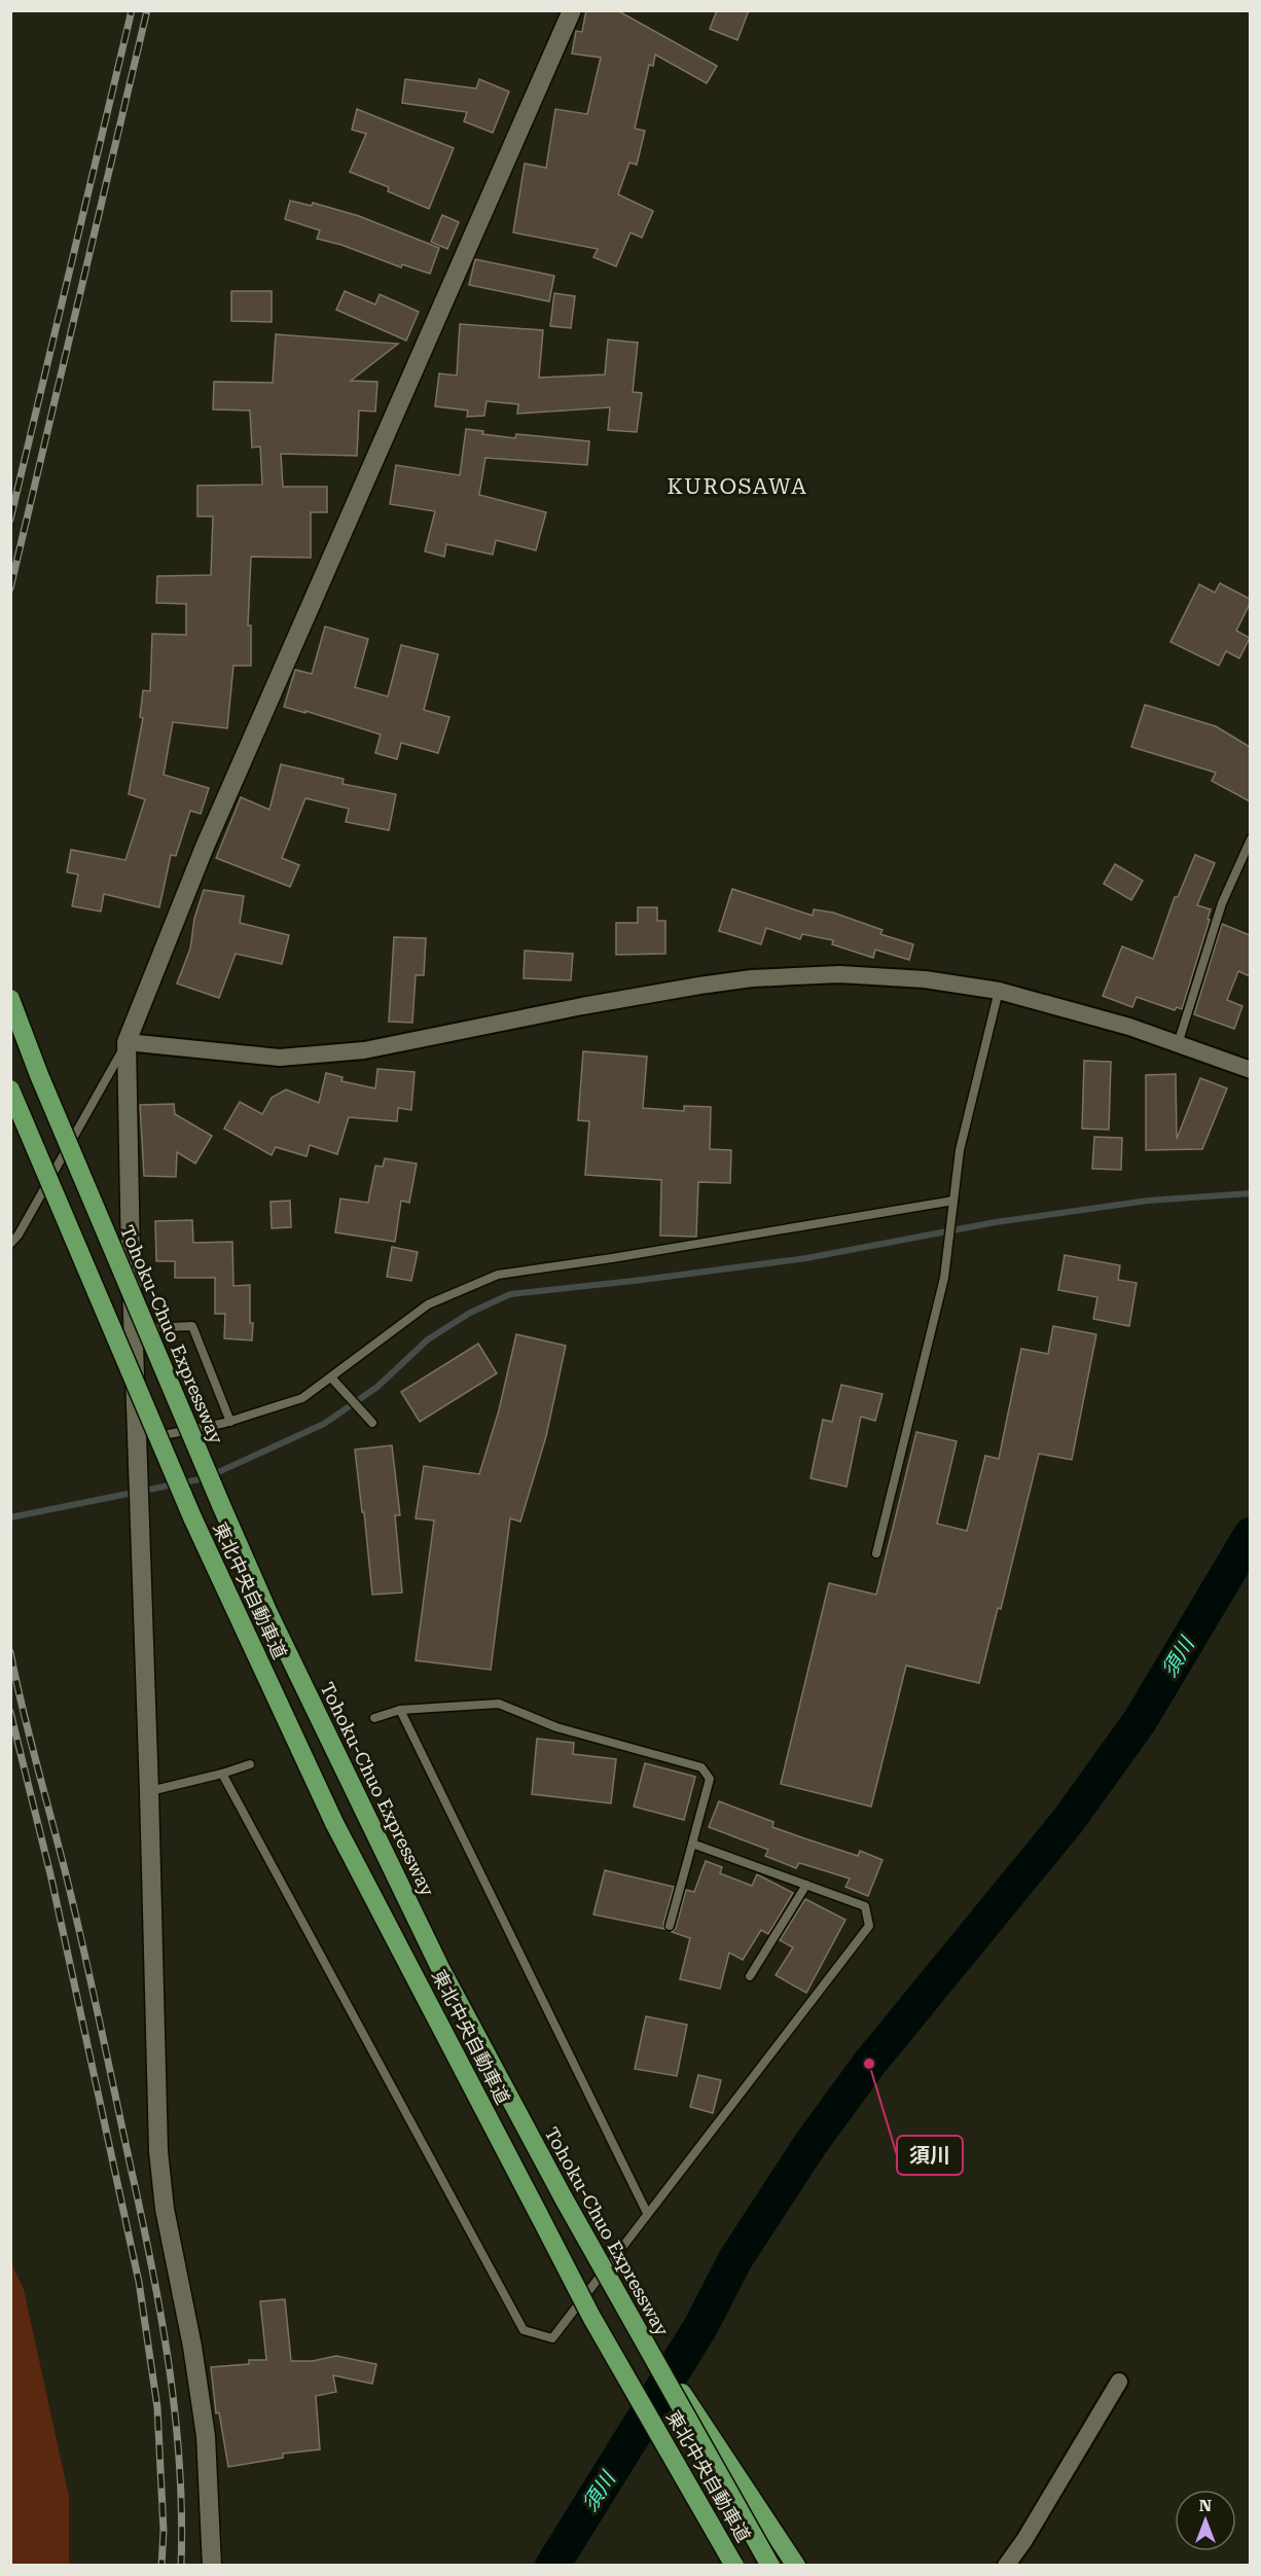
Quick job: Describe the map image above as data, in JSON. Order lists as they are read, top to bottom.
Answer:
{
  "streets": {
    "highway": ["Tohoku-Chuo Expressway", "東北中央自動車道"]
  },
  "districts": ["KUROSAWA"],
  "water": ["須川"],
  "places": ["須川"],
  "north": "top"
}
